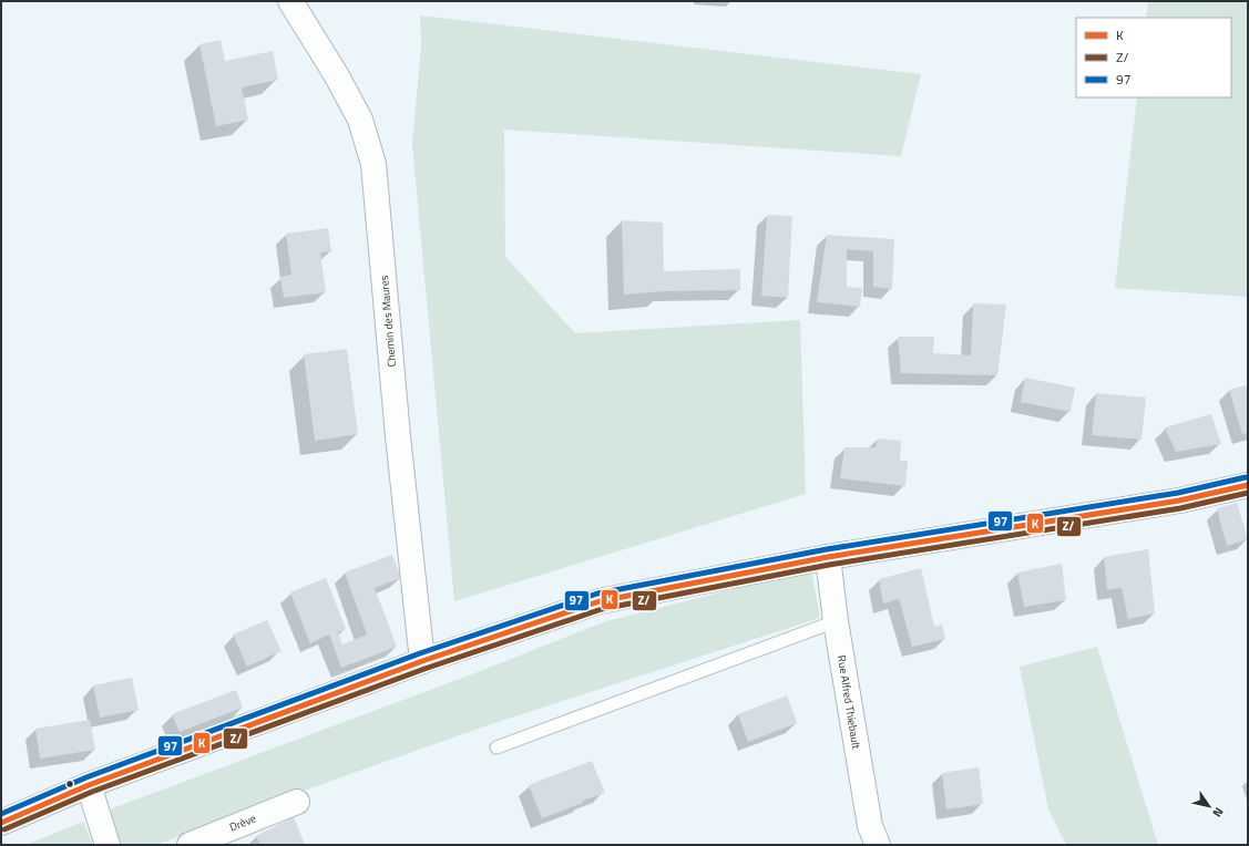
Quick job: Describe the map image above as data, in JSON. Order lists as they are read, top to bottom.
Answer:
{
  "streets": {
    "street": ["Chemin des Maures", "Rue Alfred Thiebault", "Drève"]
  },
  "lines": ["transit line 97", "transit line K", "transit line Z/"],
  "legend": ["K", "Z/", "97"],
  "north": "bottom right"
}
